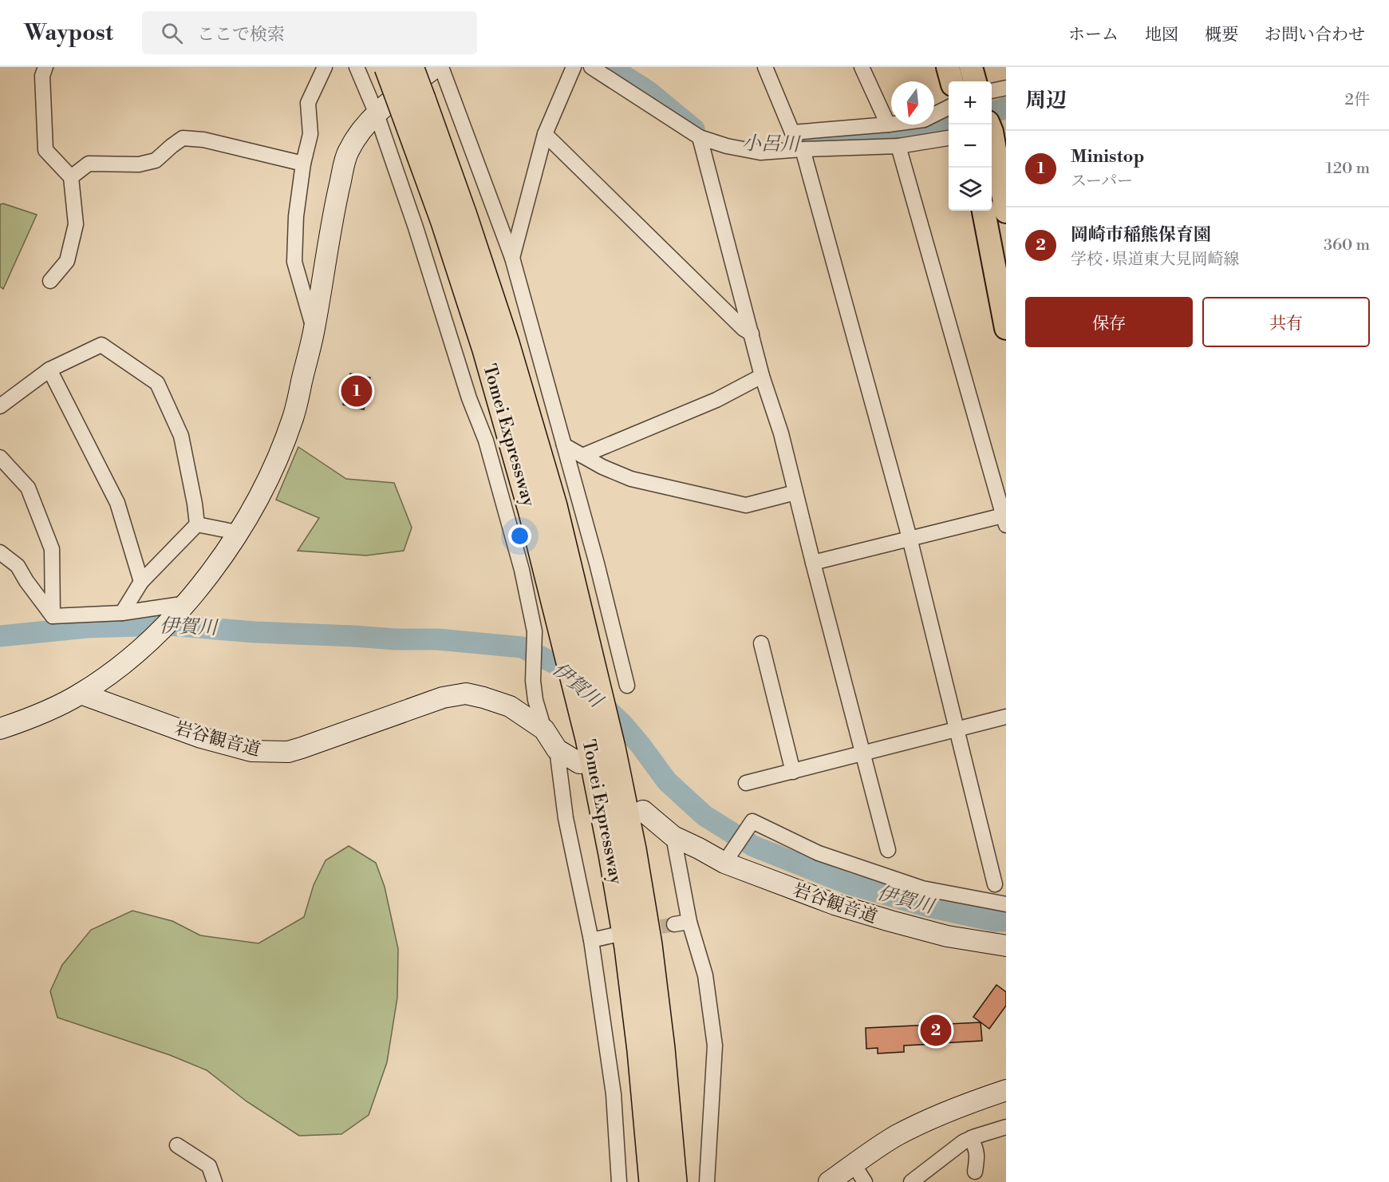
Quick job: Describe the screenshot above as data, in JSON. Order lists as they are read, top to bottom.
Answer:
{
  "streets": {
    "highway": ["Tomei Expressway"],
    "street": ["岩谷観音道"]
  },
  "water": ["小呂川", "伊賀川"],
  "north": "bottom",
  "page": {
    "header": "Waypost",
    "search": "ここで検索",
    "nav": [
      "ホーム",
      "地図",
      "概要",
      "お問い合わせ"
    ],
    "heading": ["周辺", "2件"],
    "map_buttons": ["+", "−"],
    "list": [
      {
        "mark": "1",
        "name": "Ministop",
        "note": "スーパー",
        "value": "120 m"
      },
      {
        "mark": "2",
        "name": "岡崎市稲熊保育園",
        "note": "学校 · 県道東大見岡崎線",
        "value": "360 m"
      }
    ],
    "buttons": ["保存", "共有"],
    "pins": ["1", "2"]
  }
}
